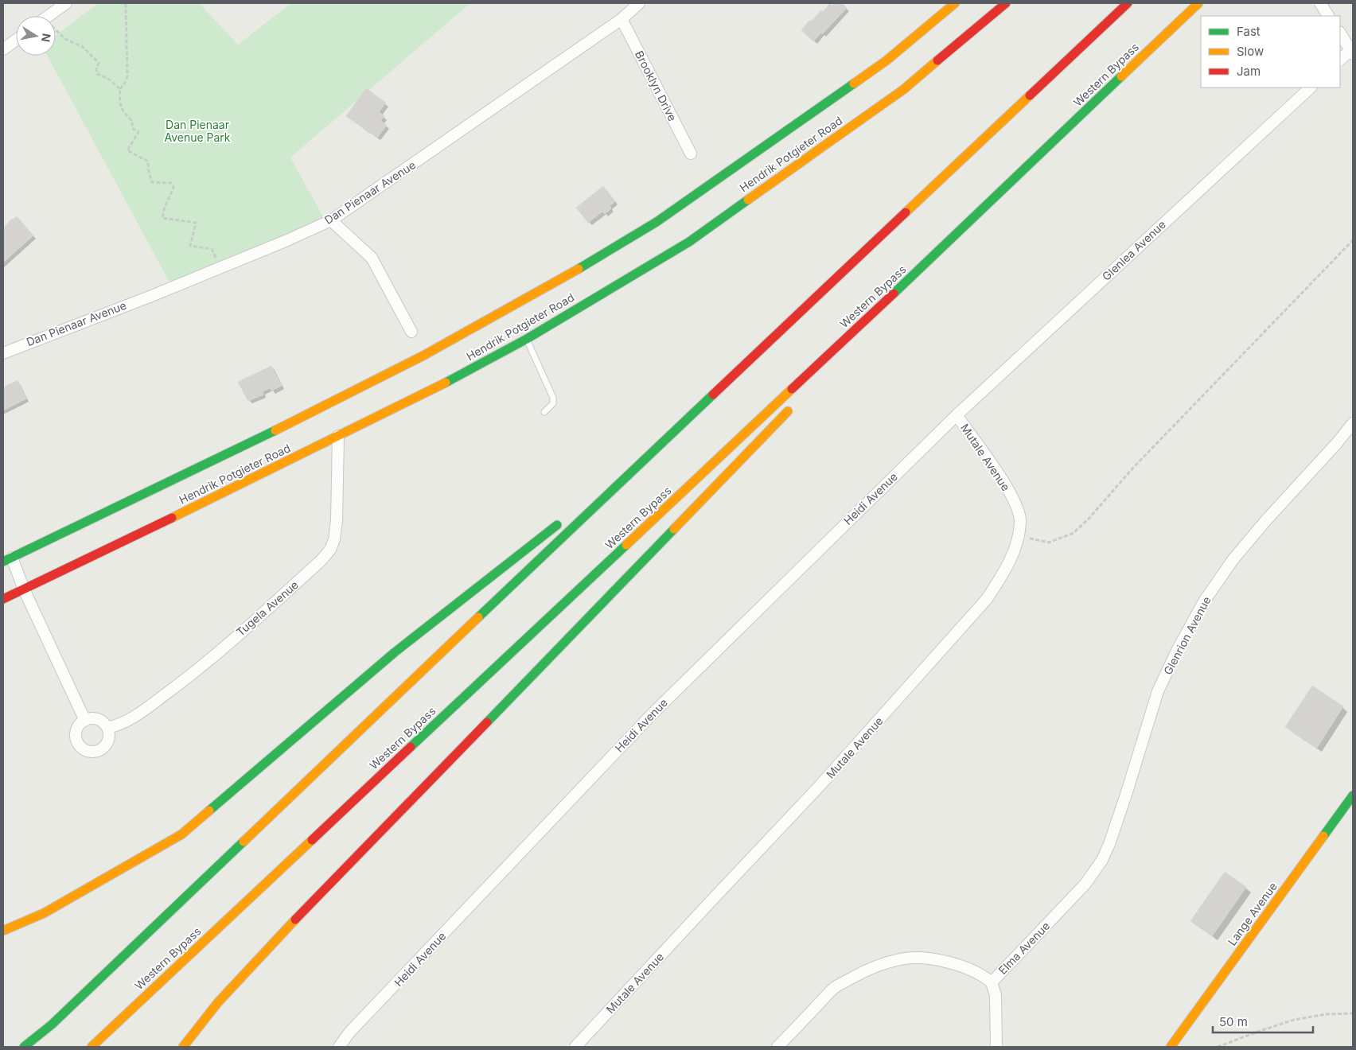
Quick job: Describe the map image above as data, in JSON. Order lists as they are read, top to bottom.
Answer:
{
  "streets": {
    "main road": ["Western Bypass", "Hendrik Potgieter Road", "Lange Avenue"],
    "street": [
      "Brooklyn Drive",
      "Dan Pienaar Avenue",
      "Glenlea Avenue",
      "Mutale Avenue",
      "Heidi Avenue",
      "Tugela Avenue",
      "Glenrion Avenue",
      "Elma Avenue"
    ]
  },
  "crossings": [
    ["Brooklyn Drive", "Dan Pienaar Avenue"],
    ["Hendrik Potgieter Road", "Tugela Avenue"],
    ["Glenlea Avenue", "Mutale Avenue"],
    ["Glenlea Avenue", "Heidi Avenue"],
    ["Mutale Avenue", "Heidi Avenue"],
    ["Glenrion Avenue", "Elma Avenue"]
  ],
  "parks": ["Dan Pienaar Avenue Park"],
  "legend": ["Fast", "Slow", "Jam"],
  "scale_bar": "50 m",
  "north": "right"
}
